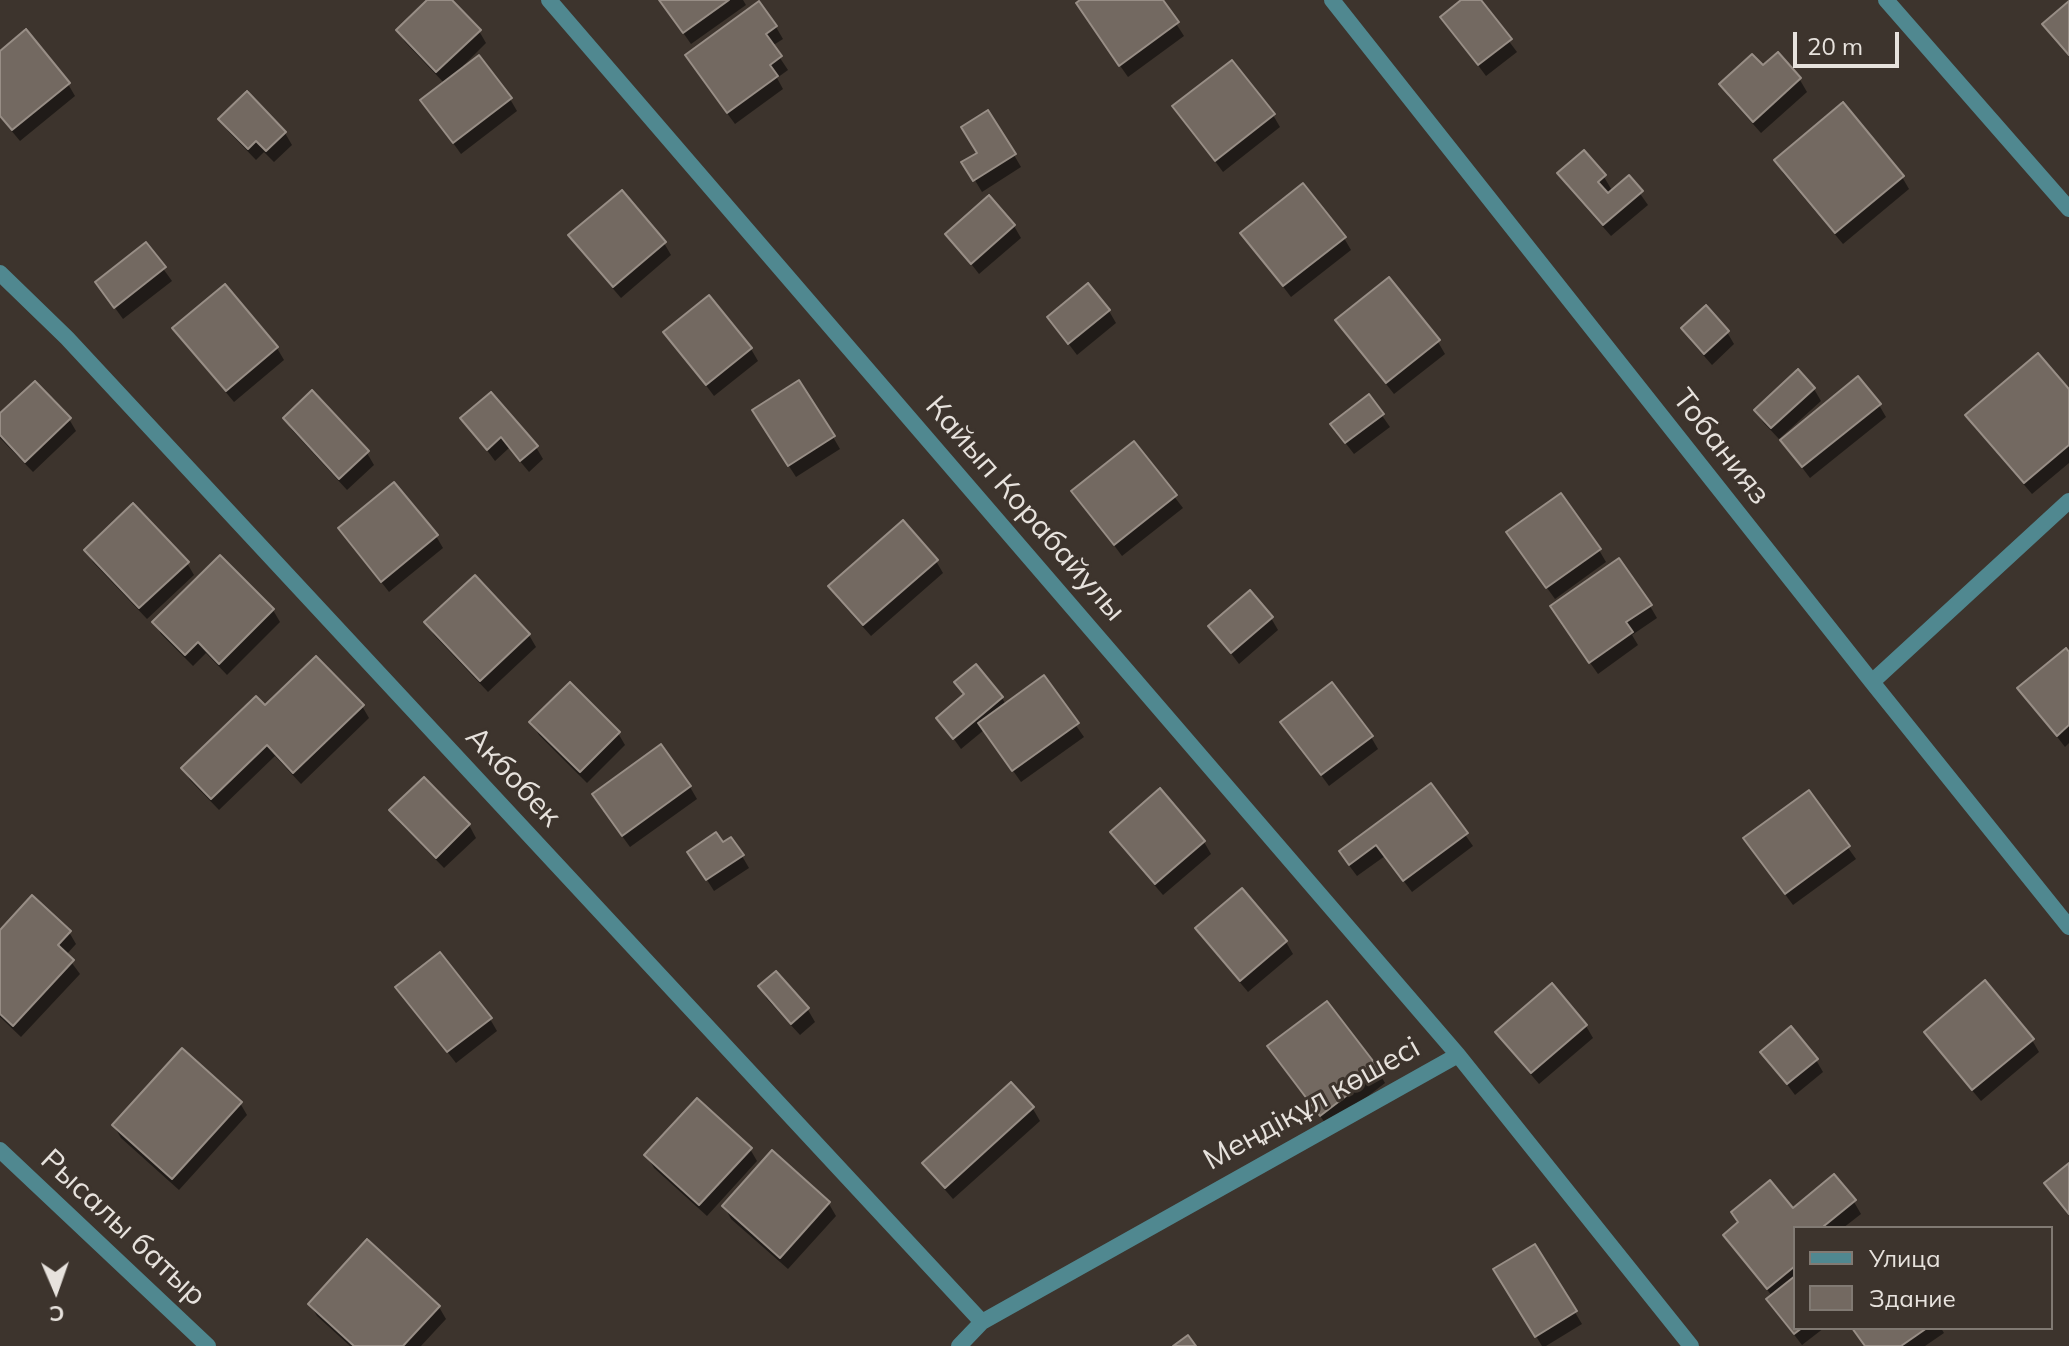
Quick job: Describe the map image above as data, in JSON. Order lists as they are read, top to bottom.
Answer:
{
  "streets": {
    "street": [
      "Тобанияз",
      "Кайып Корабайулы",
      "Акбобек",
      "Меңдіқұл көшесі",
      "Рысалы батыр"
    ]
  },
  "crossings": [
    ["Кайып Корабайулы", "Меңдіқұл көшесі"],
    ["Акбобек", "Меңдіқұл көшесі"]
  ],
  "legend": ["Улица", "Здание"],
  "scale_bar": "20 m",
  "north": "bottom"
}
